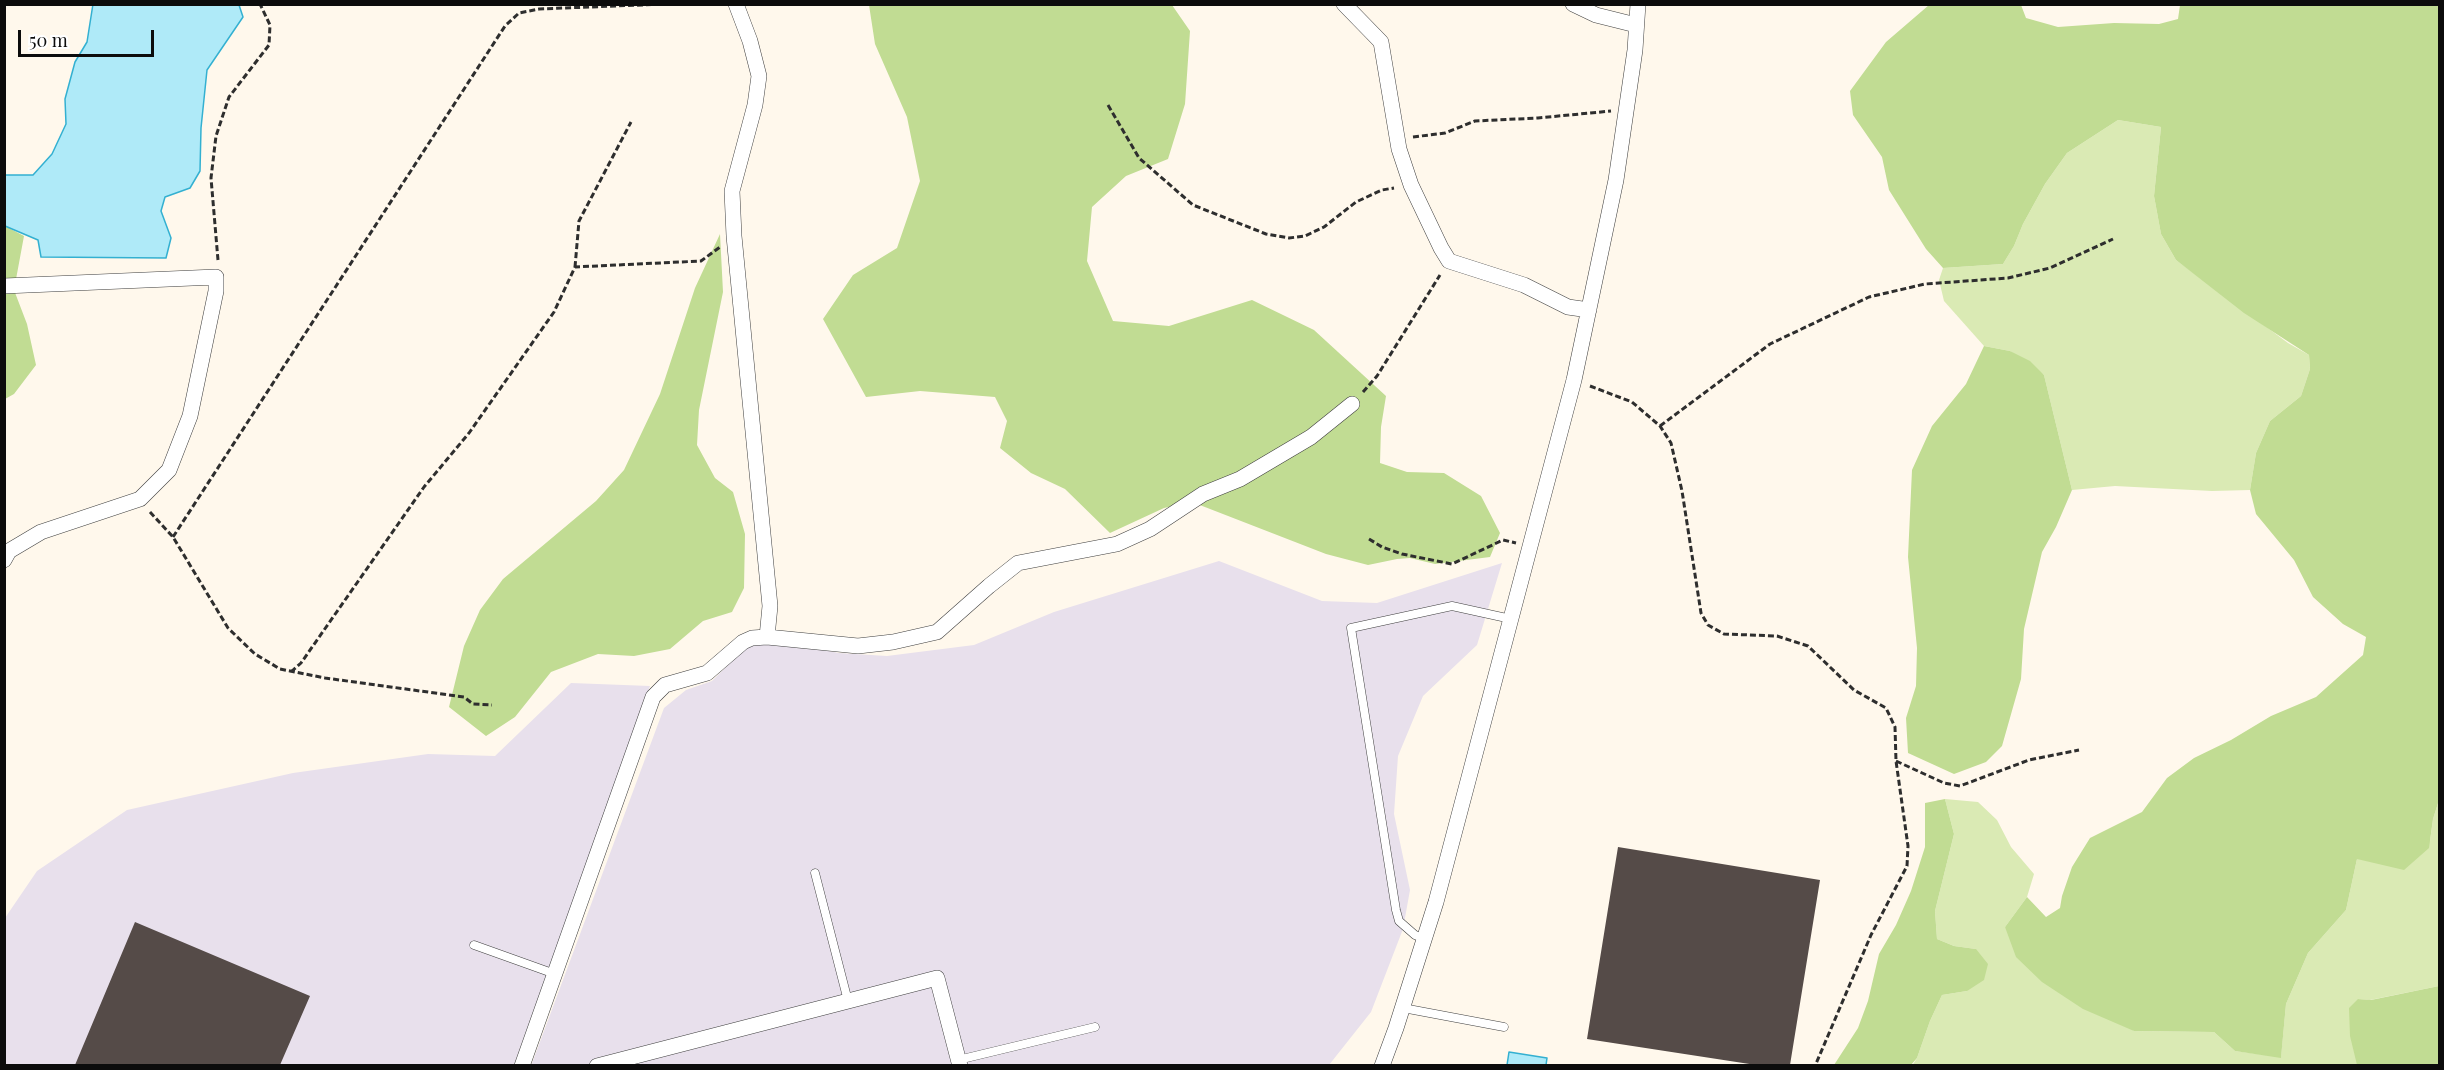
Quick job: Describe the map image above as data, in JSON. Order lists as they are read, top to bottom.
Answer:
{
  "scale_bar": "50 m"
}
